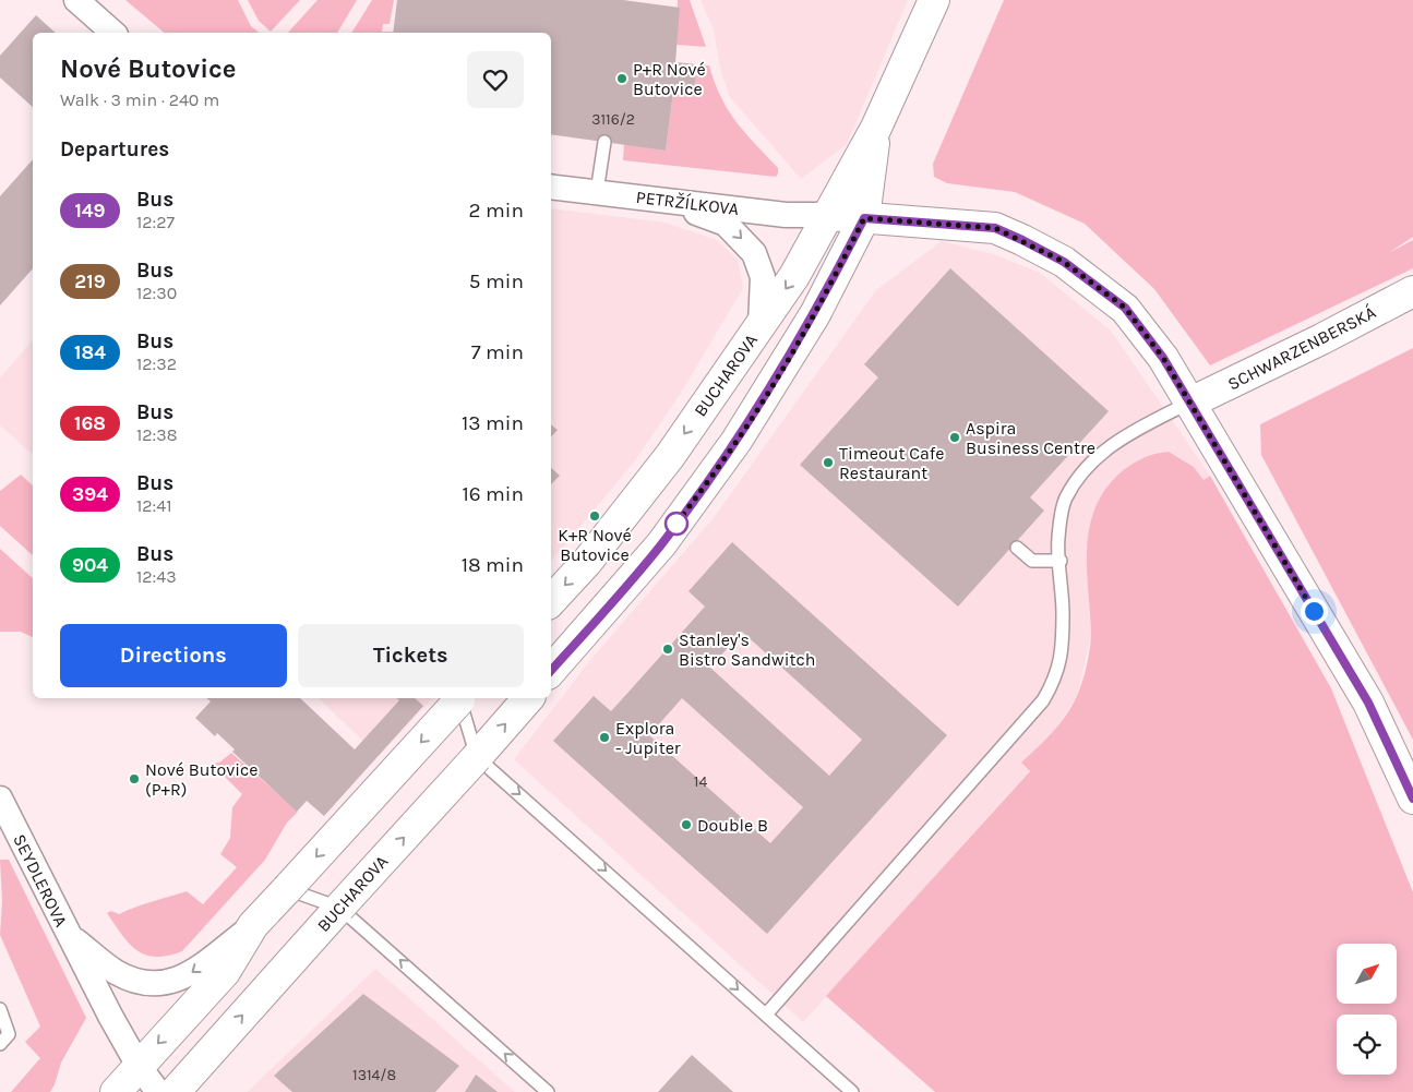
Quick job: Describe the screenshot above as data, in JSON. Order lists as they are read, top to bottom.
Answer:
{
  "streets": {
    "main road": ["SCHWARZENBERSKÁ", "BUCHAROVA"],
    "street": ["PETRŽÍLKOVA", "SEYDLEROVA"]
  },
  "crossings": [
    ["PETRŽÍLKOVA", "BUCHAROVA"]
  ],
  "one_way": ["SEYDLEROVA"],
  "places": [
    "P+R Nové Butovice",
    "Aspira Business Centre",
    "Timeout Cafe Restaurant",
    "K+R Nové Butovice",
    "Stanley's Bistro Sandwitch",
    "Explora - Jupiter",
    "Nové Butovice (P+R)",
    "Double B"
  ],
  "lines": ["bus line 149"],
  "house_numbers": ["3116/2", "14", "1314/8"],
  "north": "top right",
  "page": {
    "heading": [
      ["Nové Butovice", "Walk · 3 min · 240 m"],
      "Departures"
    ],
    "list": [
      {
        "mark": "149",
        "name": "Bus",
        "note": "12:27",
        "value": "2 min"
      },
      {
        "mark": "219",
        "name": "Bus",
        "note": "12:30",
        "value": "5 min"
      },
      {
        "mark": "184",
        "name": "Bus",
        "note": "12:32",
        "value": "7 min"
      },
      {
        "mark": "168",
        "name": "Bus",
        "note": "12:38",
        "value": "13 min"
      },
      {
        "mark": "394",
        "name": "Bus",
        "note": "12:41",
        "value": "16 min"
      },
      {
        "mark": "904",
        "name": "Bus",
        "note": "12:43",
        "value": "18 min"
      }
    ],
    "buttons": ["Directions", "Tickets"]
  }
}
